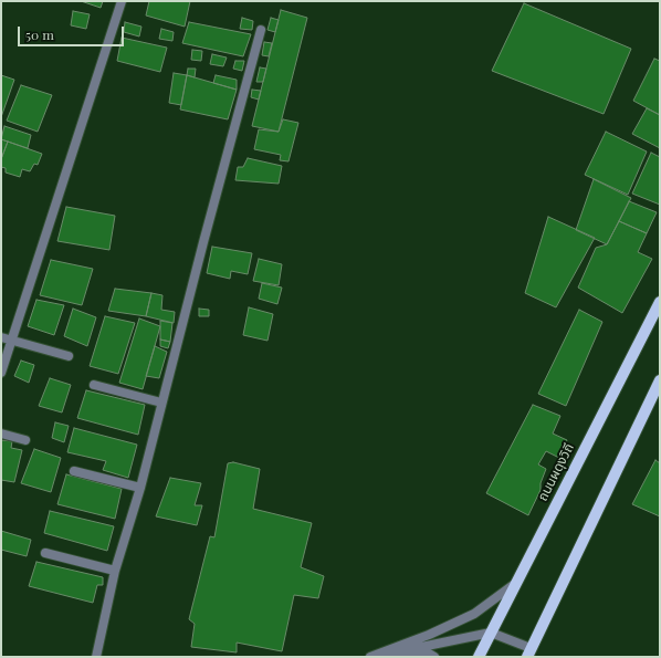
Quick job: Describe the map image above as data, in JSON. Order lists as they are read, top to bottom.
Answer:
{
  "streets": {
    "main road": ["ถนนผดุงวิถี"]
  },
  "scale_bar": "50 m"
}
